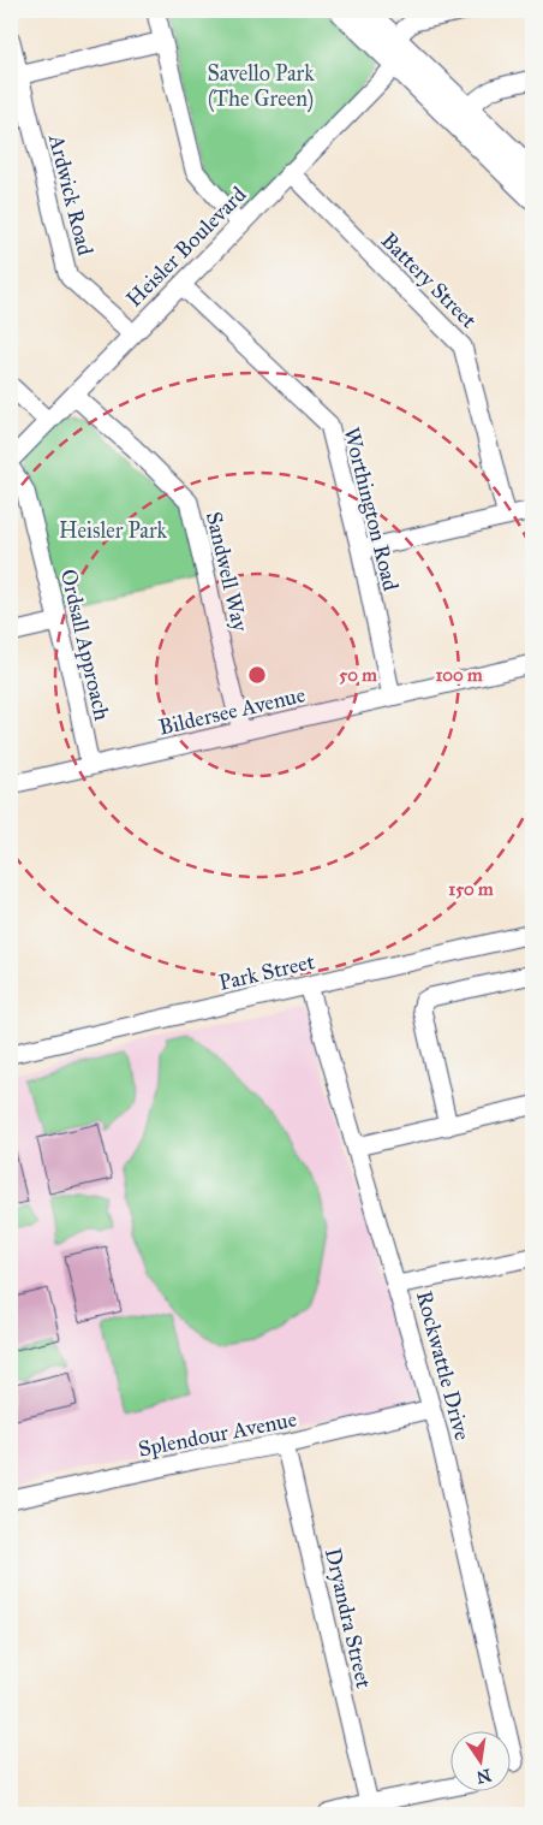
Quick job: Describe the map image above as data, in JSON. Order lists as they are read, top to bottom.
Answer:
{
  "streets": {
    "street": [
      "Ardwick Road",
      "Heisler Boulevard",
      "Battery Street",
      "Worthington Road",
      "Sandwell Way",
      "Ordsall Approach",
      "Bildersee Avenue",
      "Park Street",
      "Rockwattle Drive",
      "Splendour Avenue",
      "Dryandra Street"
    ]
  },
  "crossings": [
    ["Ardwick Road", "Heisler Boulevard"],
    ["Heisler Boulevard", "Battery Street"],
    ["Heisler Boulevard", "Worthington Road"],
    ["Heisler Boulevard", "Sandwell Way"],
    ["Worthington Road", "Bildersee Avenue"],
    ["Sandwell Way", "Bildersee Avenue"],
    ["Ordsall Approach", "Bildersee Avenue"],
    ["Park Street", "Rockwattle Drive"],
    ["Rockwattle Drive", "Splendour Avenue"],
    ["Splendour Avenue", "Dryandra Street"]
  ],
  "parks": ["Savello Park (The Green)", "Heisler Park"],
  "north": "bottom",
  "rings": ["50 m", "100 m", "150 m"]
}
